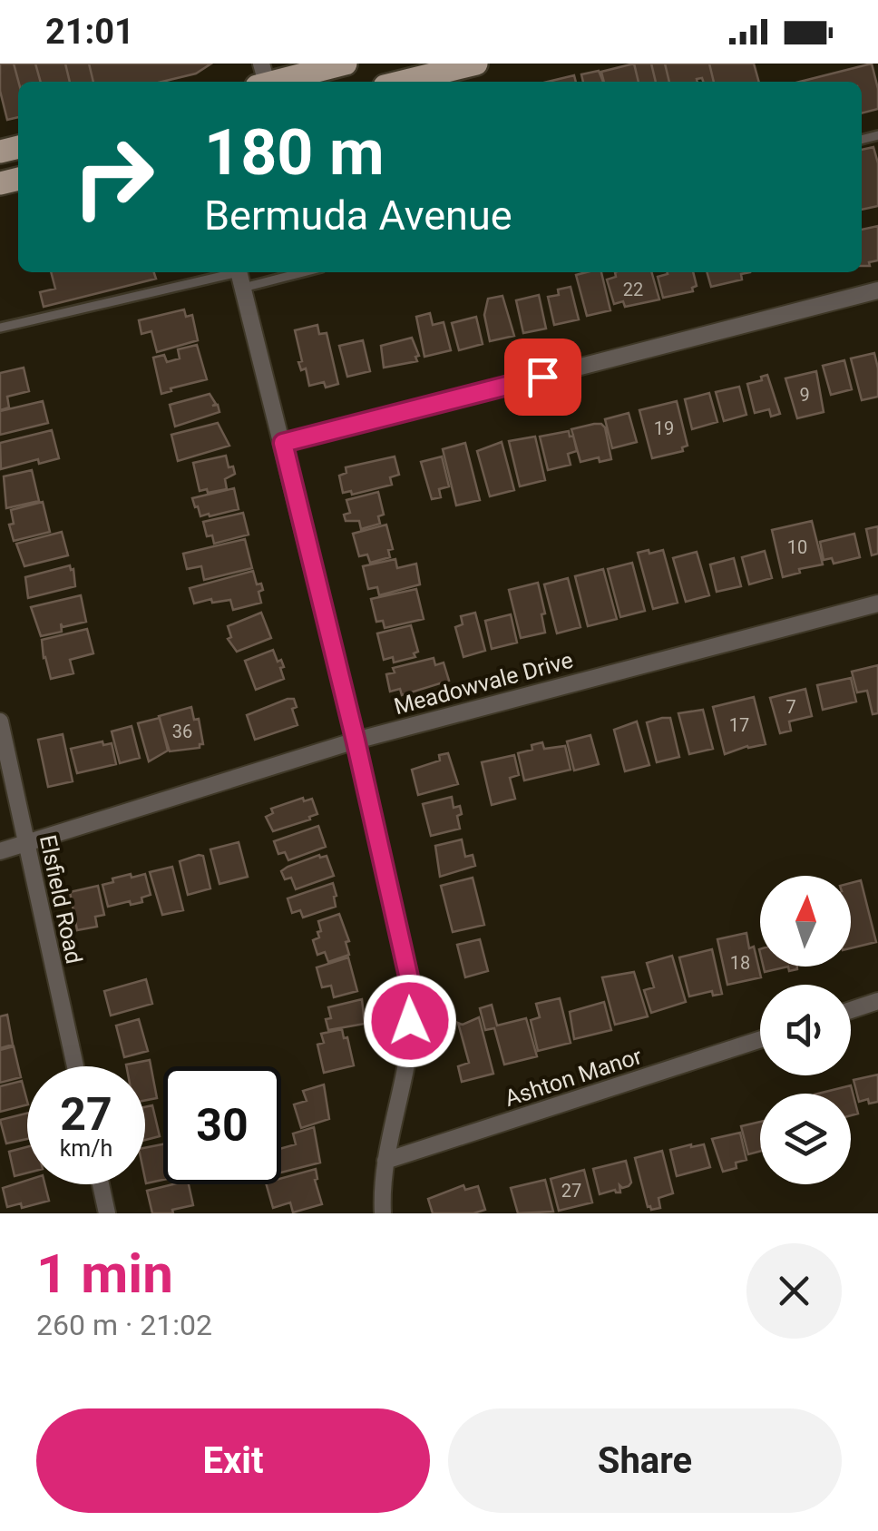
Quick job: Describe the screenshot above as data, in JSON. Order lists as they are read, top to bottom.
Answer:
{
  "streets": {
    "street": ["Meadowvale Drive", "Elsfield Road", "Ashton Manor"]
  },
  "crossings": [
    ["Meadowvale Drive", "Elsfield Road"]
  ],
  "house_numbers": [
    "22",
    "9",
    "19",
    "10",
    "7",
    "17",
    "36",
    "18",
    "27"
  ],
  "north": "top",
  "page": {
    "status": "21:01",
    "turn": ["180 m", "Bermuda Avenue"],
    "speed": "27 km/h",
    "limit": "30",
    "heading": ["1 min", "260 m · 21:02"],
    "buttons": ["Exit", "Share"]
  }
}
